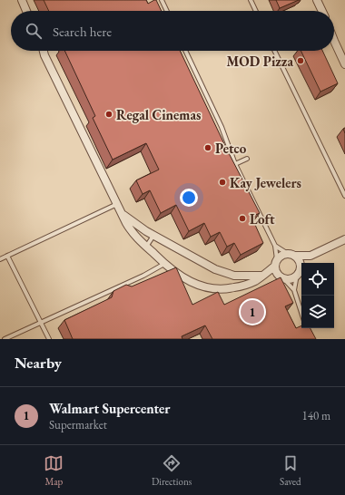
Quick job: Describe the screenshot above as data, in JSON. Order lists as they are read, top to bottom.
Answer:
{
  "places": [
    "MOD Pizza",
    "Regal Cinemas",
    "Petco",
    "Kay Jewelers",
    "Loft"
  ],
  "page": {
    "search": "Search here",
    "pins": "1",
    "heading": "Nearby",
    "list": [
      {
        "mark": "1",
        "name": "Walmart Supercenter",
        "note": "Supermarket",
        "value": "140 m"
      }
    ],
    "nav": ["Map", "Directions", "Saved"]
  }
}
